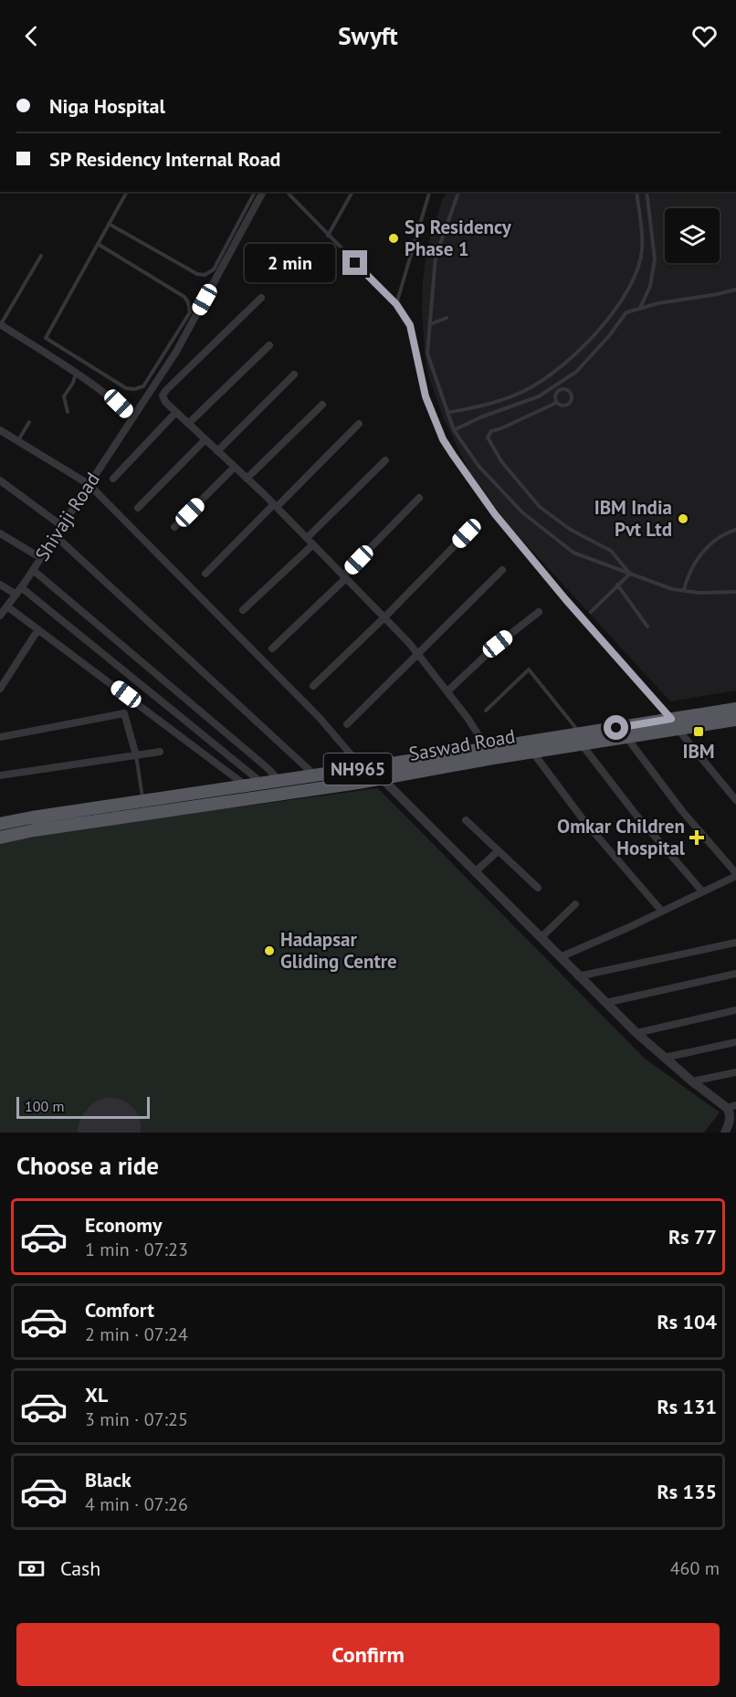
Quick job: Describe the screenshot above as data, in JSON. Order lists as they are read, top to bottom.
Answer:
{
  "streets": {
    "highway": ["Saswad Road", "NH965"],
    "street": ["Shivaji Road"]
  },
  "places": {
    "other": ["Sp Residency Phase 1", "IBM India Pvt Ltd", "Hadapsar Gliding Centre"],
    "transit": ["IBM"],
    "health": ["Omkar Children Hospital"]
  },
  "scale_bar": "100 m",
  "page": {
    "header": "Swyft",
    "banner": ["Niga Hospital", "SP Residency Internal Road"],
    "bubble": "2 min",
    "scale": "100 m",
    "heading": "Choose a ride",
    "list": [
      {
        "name": "Economy",
        "note": "1 min · 07:23",
        "value": "Rs 77"
      },
      {
        "name": "Comfort",
        "note": "2 min · 07:24",
        "value": "Rs 104"
      },
      {
        "name": "XL",
        "note": "3 min · 07:25",
        "value": "Rs 131"
      },
      {
        "name": "Black",
        "note": "4 min · 07:26",
        "value": "Rs 135"
      }
    ],
    "pay": ["Cash", "460 m"],
    "buttons": "Confirm"
  }
}
